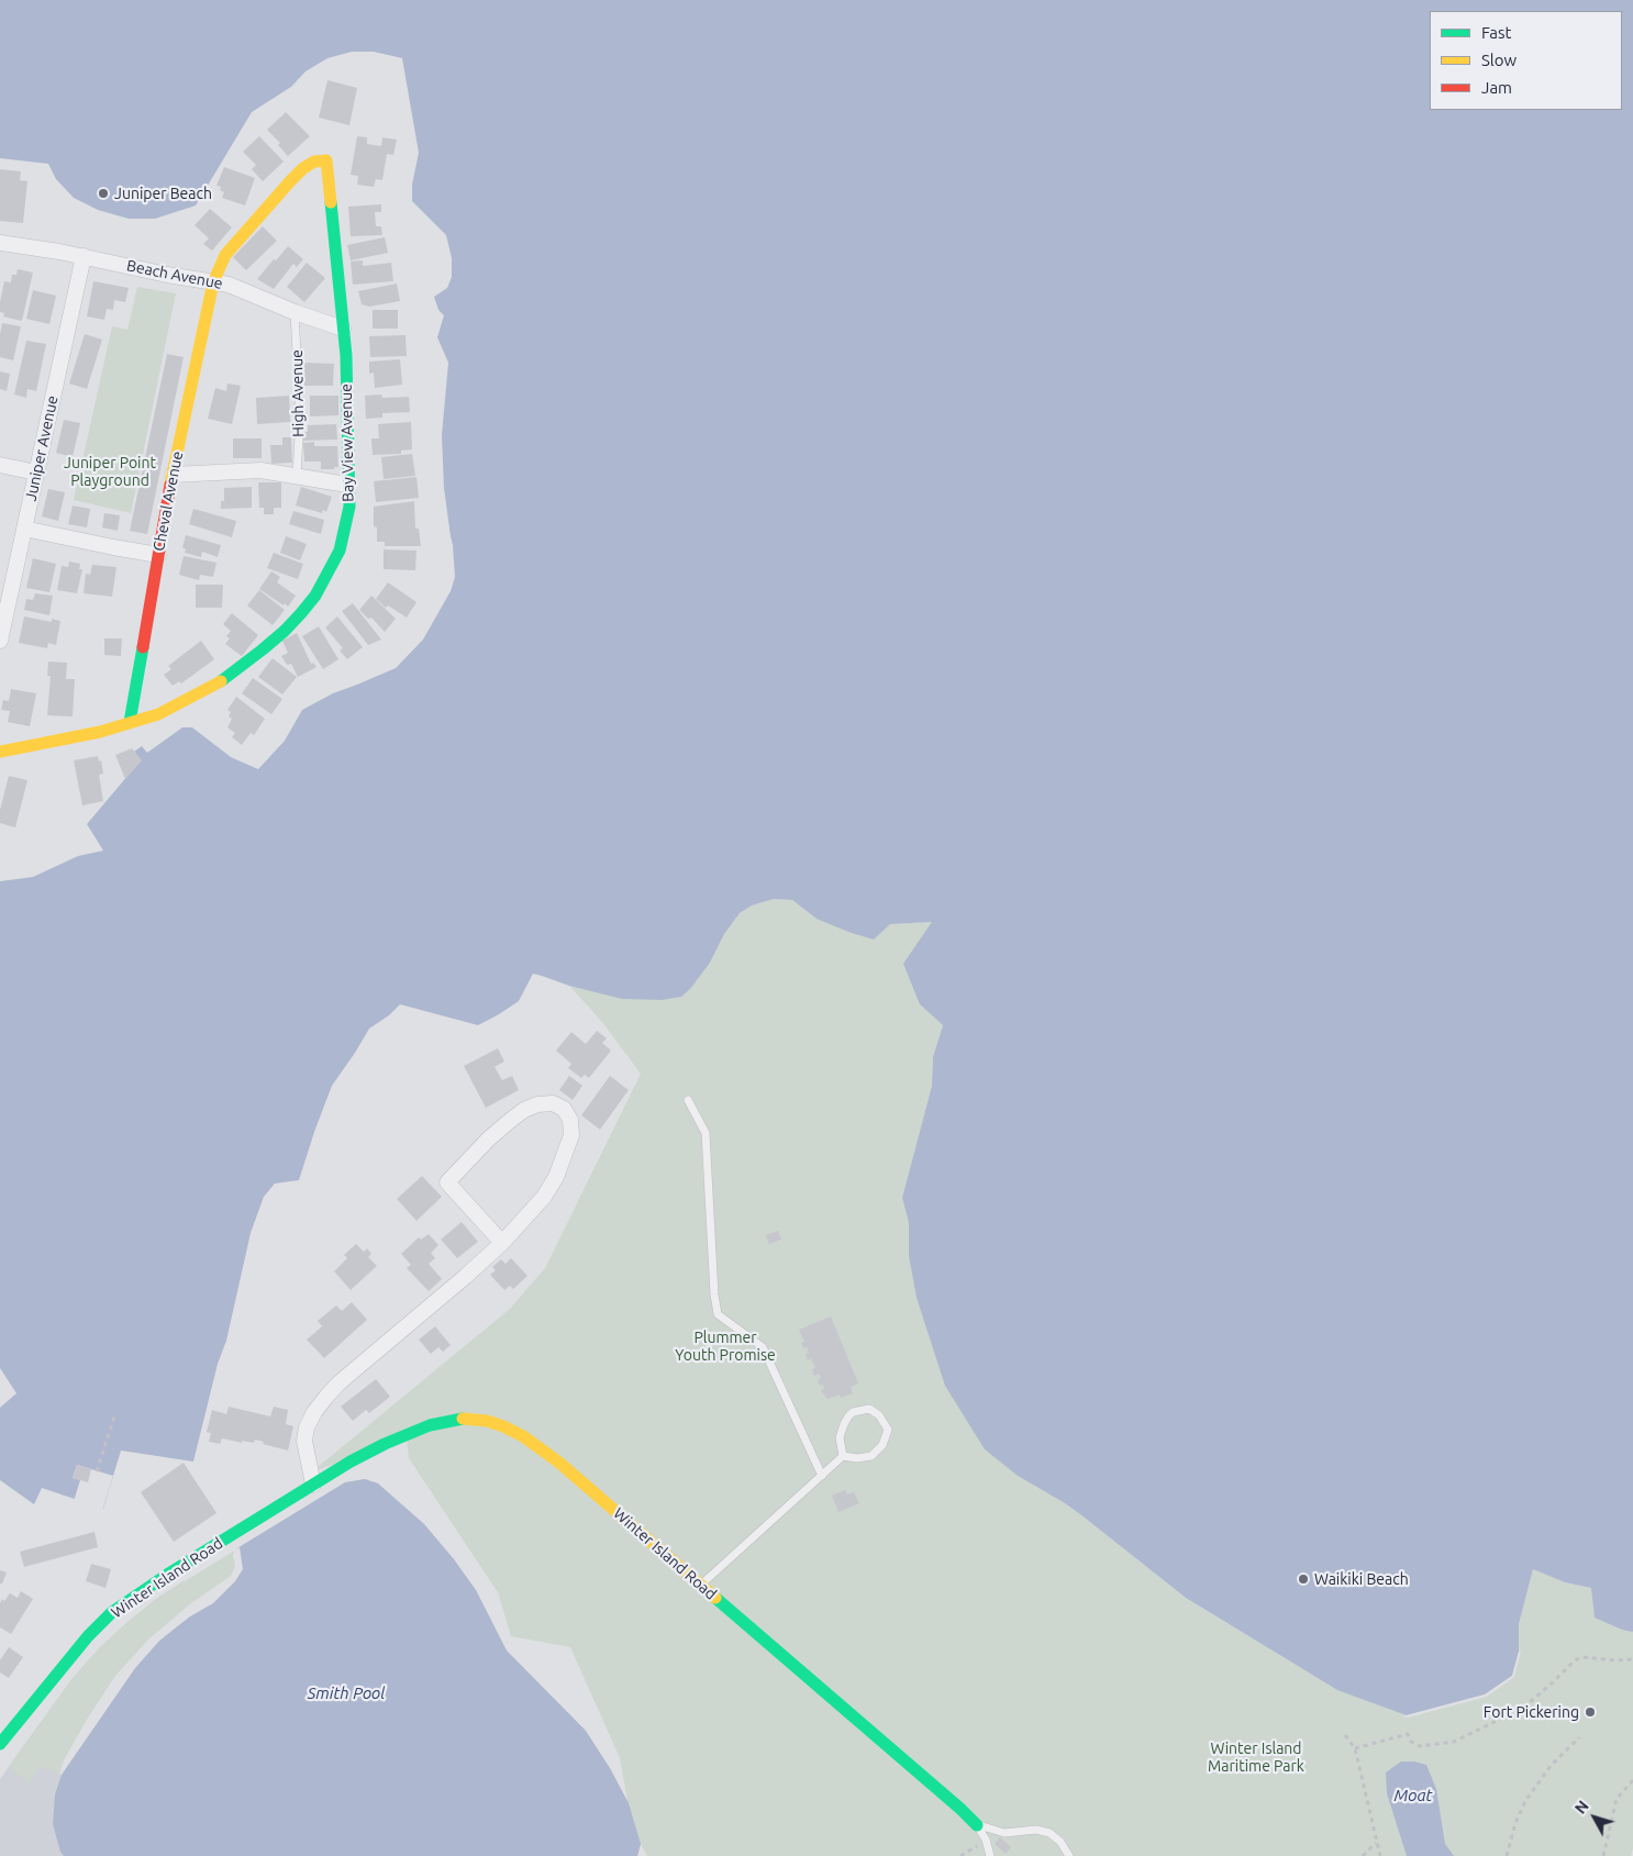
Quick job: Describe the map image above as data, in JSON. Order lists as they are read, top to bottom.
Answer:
{
  "streets": {
    "street": [
      "Beach Avenue",
      "Bay View Avenue",
      "Juniper Avenue",
      "Cheval Avenue",
      "Winter Island Road"
    ],
    "lane": ["High Avenue"]
  },
  "crossings": [
    ["Beach Avenue", "High Avenue"],
    ["Beach Avenue", "Bay View Avenue"],
    ["Beach Avenue", "Juniper Avenue"],
    ["Beach Avenue", "Cheval Avenue"],
    ["Bay View Avenue", "Cheval Avenue"]
  ],
  "water": ["Smith Pool", "Moat"],
  "parks": ["Juniper Point Playground", "Plummer Youth Promise", "Winter Island Maritime Park"],
  "places": ["Juniper Beach", "Waikiki Beach", "Fort Pickering"],
  "legend": ["Fast", "Slow", "Jam"],
  "north": "top left"
}
